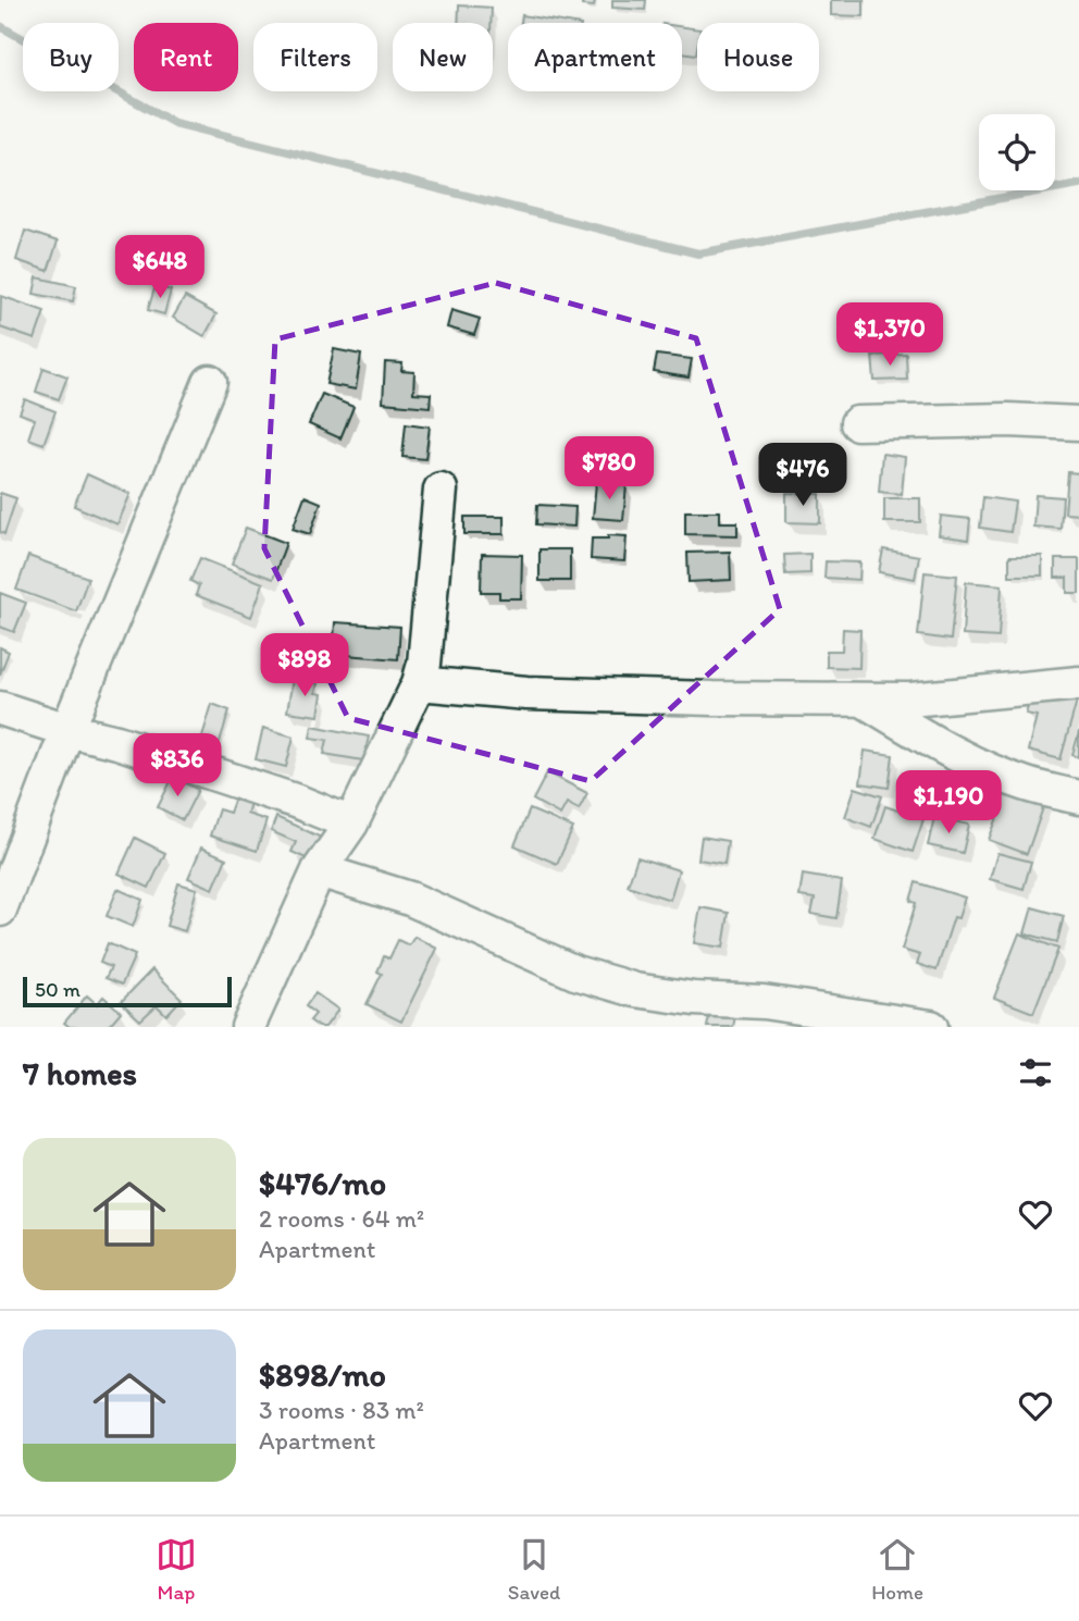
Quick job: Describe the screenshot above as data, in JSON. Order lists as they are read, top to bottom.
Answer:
{
  "scale_bar": "50 m",
  "page": {
    "chip": [
      "Buy",
      "Rent",
      "Filters",
      "New",
      "Apartment",
      "House"
    ],
    "price": [
      "$648",
      "$1,370",
      "$780",
      "$476",
      "$898",
      "$836",
      "$1,190"
    ],
    "scale": "50 m",
    "heading": "7 homes",
    "list": [
      {
        "name": "$476/mo",
        "note": "2 rooms · 64 m² · Apartment"
      },
      {
        "name": "$898/mo",
        "note": "3 rooms · 83 m² · Apartment"
      }
    ],
    "tabs": ["Map", "Saved", "Home"]
  }
}
